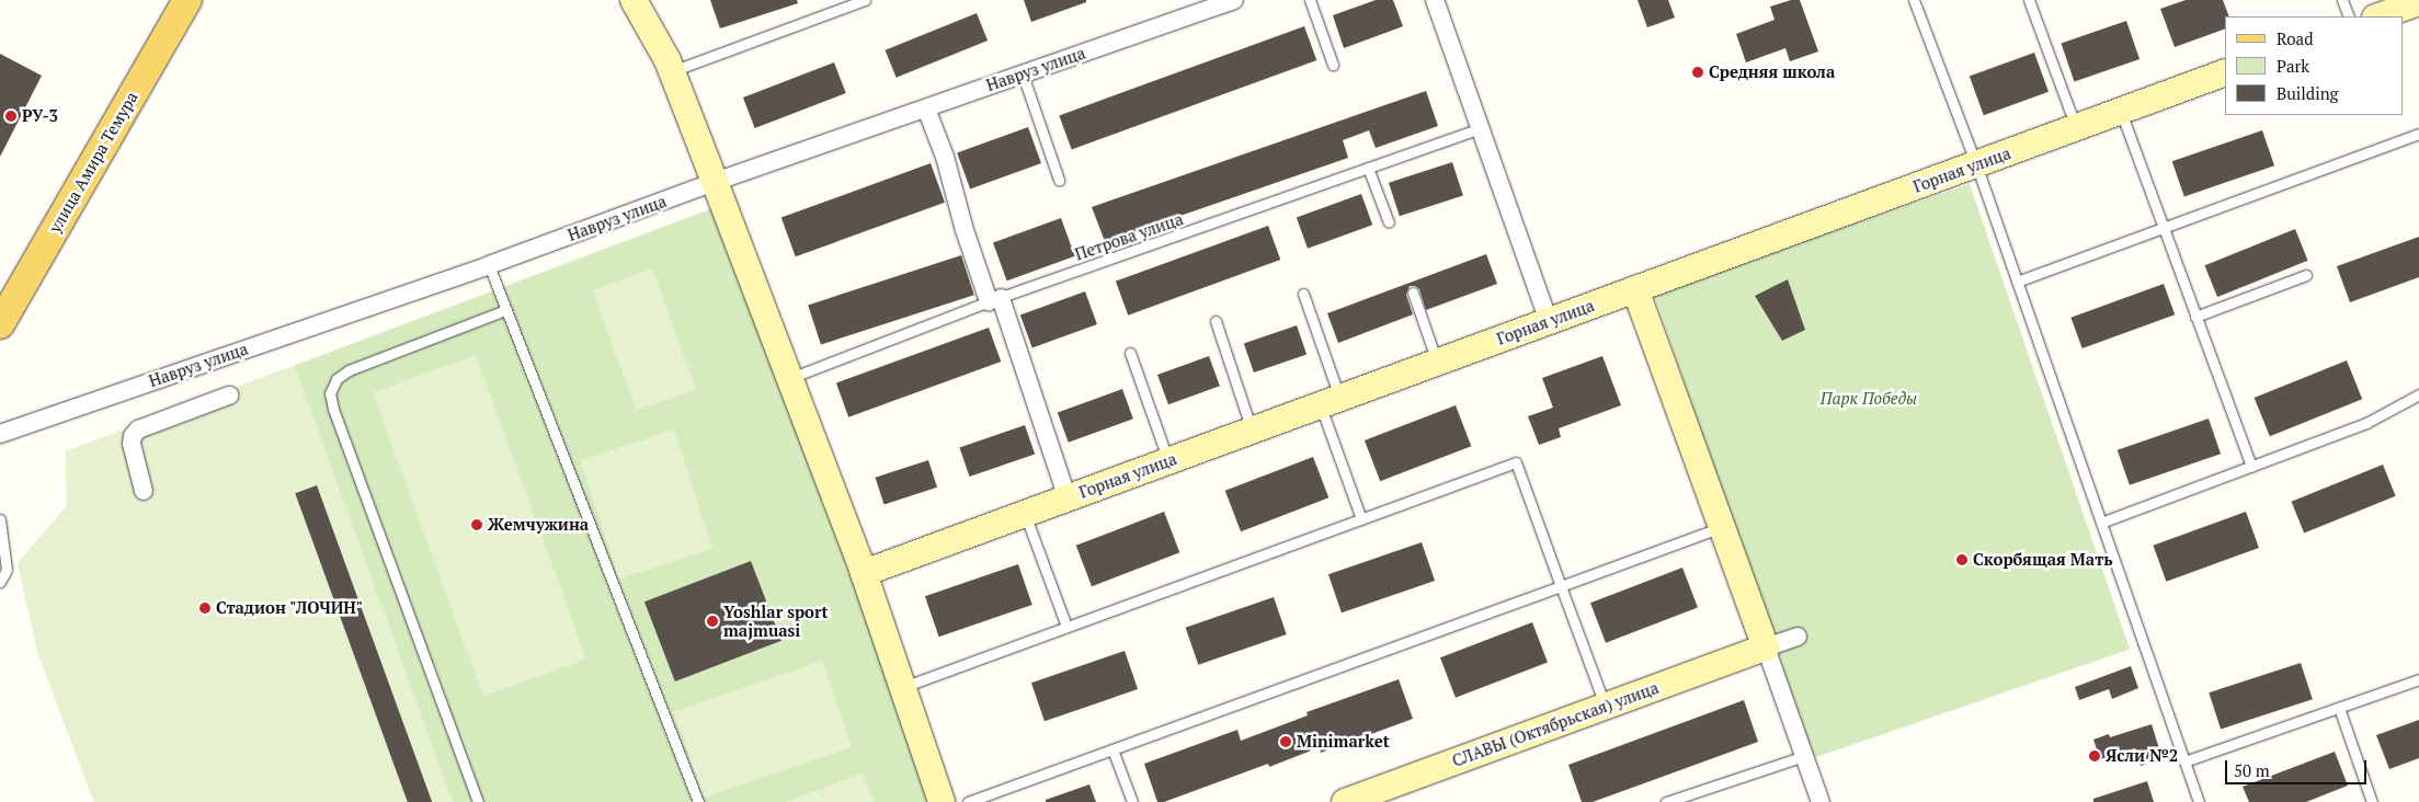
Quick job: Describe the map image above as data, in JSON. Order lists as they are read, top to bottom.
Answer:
{
  "streets": {
    "main road": ["улица Амира Темура"],
    "street": ["Навруз улица", "Горная улица", "СЛАВЫ (Октябрьская) улица"],
    "lane": ["Петрова улица"]
  },
  "parks": ["Парк Победы"],
  "places": [
    "Средняя школа",
    "РУ-3",
    "Жемчужина",
    "Скорбящая Мать",
    "Стадион \"ЛОЧИН\"",
    "Yoshlar sport majmuasi",
    "Minimarket",
    "Ясли №2"
  ],
  "legend": ["Road", "Park", "Building"],
  "scale_bar": "50 m"
}
